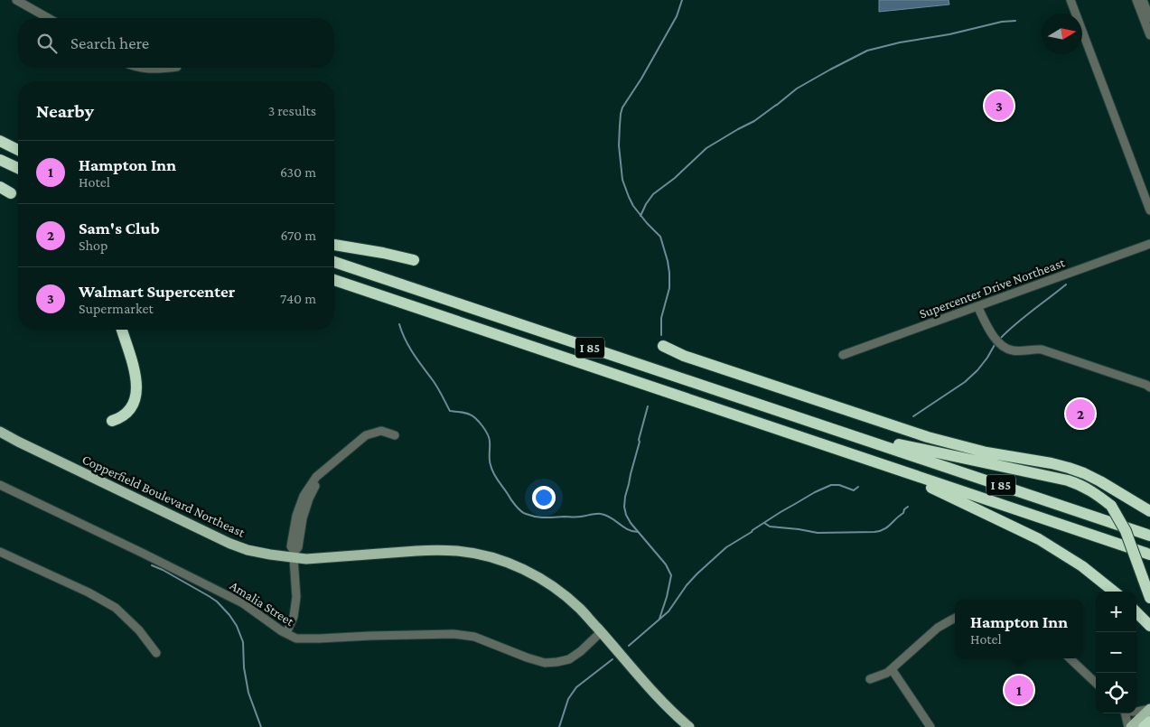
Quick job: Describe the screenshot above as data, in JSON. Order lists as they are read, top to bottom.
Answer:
{
  "streets": {
    "highway": ["I 85"],
    "main road": ["Copperfield Boulevard Northeast"],
    "street": ["Supercenter Drive Northeast", "Amalia Street"]
  },
  "crossings": [
    ["Copperfield Boulevard Northeast", "Amalia Street"]
  ],
  "north": "right",
  "page": {
    "search": "Search here",
    "heading": ["Nearby", "3 results"],
    "pins": ["3", "2", "1"],
    "list": [
      {
        "mark": "1",
        "name": "Hampton Inn",
        "note": "Hotel",
        "value": "630 m"
      },
      {
        "mark": "2",
        "name": "Sam's Club",
        "note": "Shop",
        "value": "670 m"
      },
      {
        "mark": "3",
        "name": "Walmart Supercenter",
        "note": "Supermarket",
        "value": "740 m"
      }
    ],
    "map_buttons": ["+", "−"],
    "popup": ["Hampton Inn", "Hotel"]
  }
}
